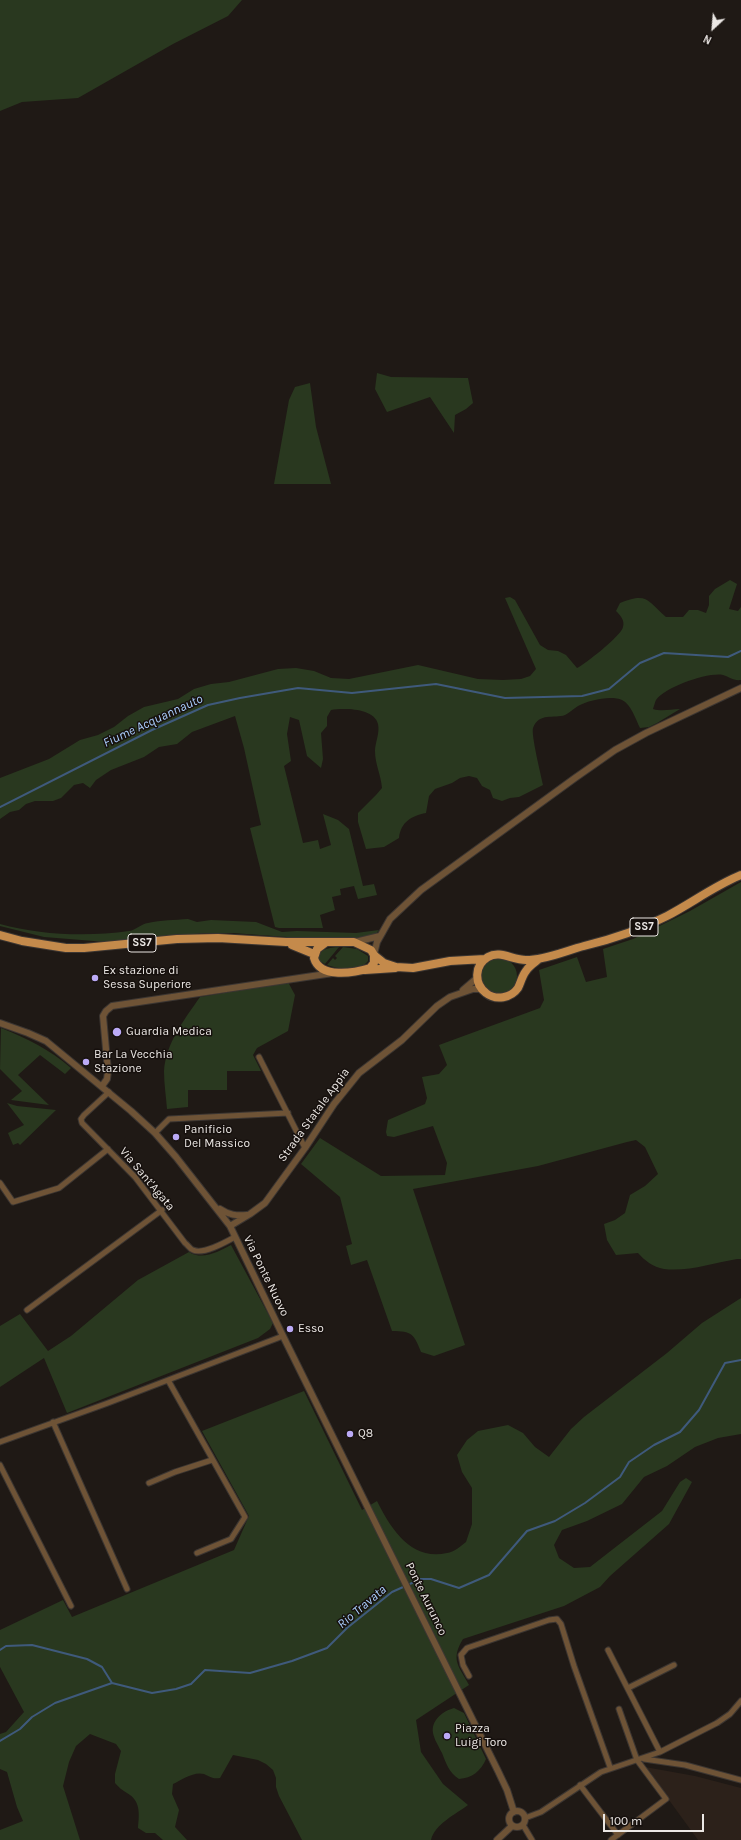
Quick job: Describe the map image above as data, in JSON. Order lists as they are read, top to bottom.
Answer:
{
  "streets": {
    "main road": ["SS7", "Strada Statale Appia"],
    "street": ["Via Sant'Agata", "Via Ponte Nuovo", "Ponte Aurunco"]
  },
  "crossings": [
    ["SS7", "Strada Statale Appia"],
    ["Strada Statale Appia", "Via Ponte Nuovo"],
    ["Via Sant'Agata", "Via Ponte Nuovo"],
    ["Via Ponte Nuovo", "Ponte Aurunco"]
  ],
  "water": ["Fiume Acquannauto", "Rio Travata"],
  "places": [
    "Ex stazione di Sessa Superiore",
    "Guardia Medica",
    "Bar La Vecchia Stazione",
    "Panificio Del Massico",
    "Esso",
    "Q8",
    "Piazza Luigi Toro"
  ],
  "scale_bar": "100 m",
  "north": "bottom left"
}
